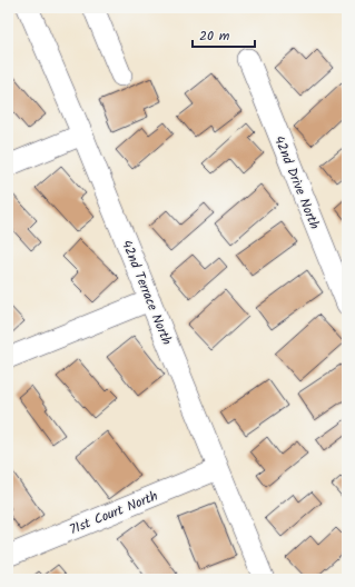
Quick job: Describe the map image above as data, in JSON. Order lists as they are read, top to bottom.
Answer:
{
  "streets": {
    "street": ["42nd Drive North", "42nd Terrace North", "71st Court North"]
  },
  "crossings": [
    ["42nd Terrace North", "71st Court North"]
  ],
  "scale_bar": "20 m"
}
